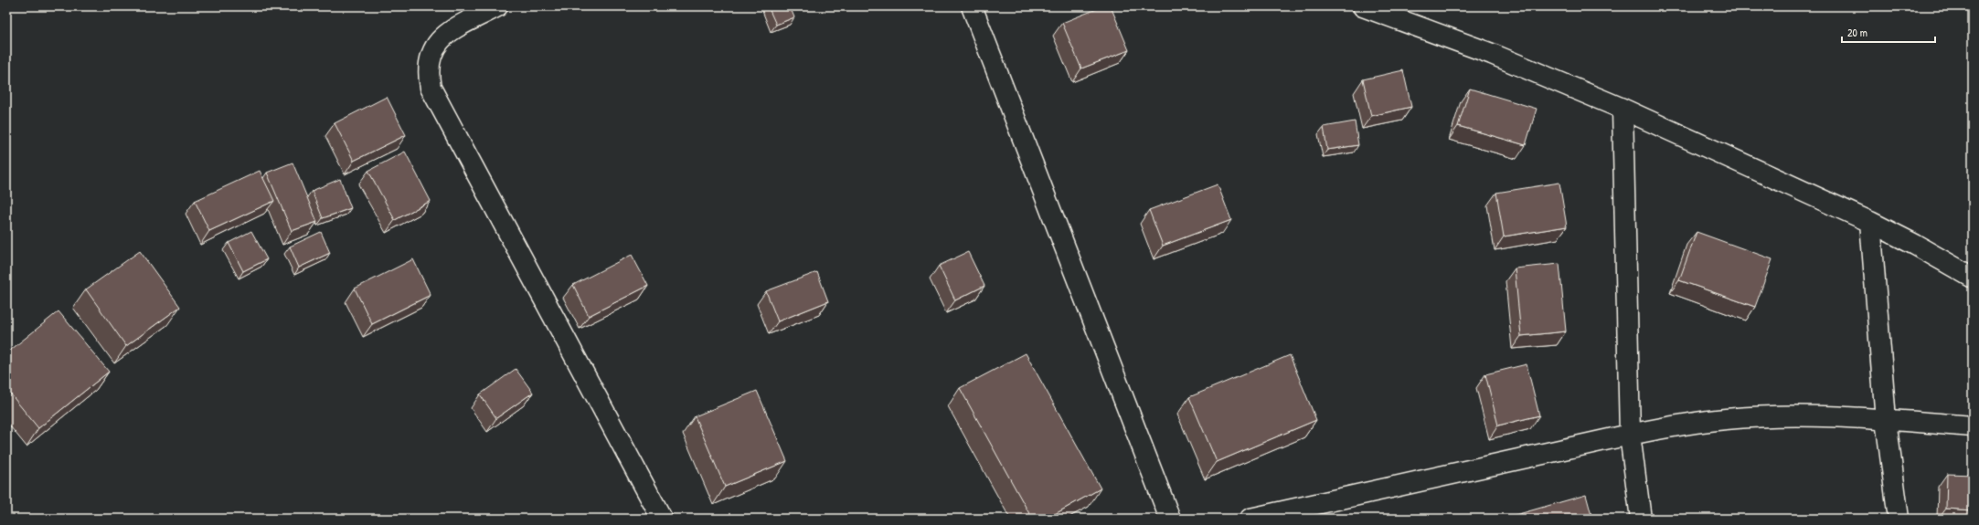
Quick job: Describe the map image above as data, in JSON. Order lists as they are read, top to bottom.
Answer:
{
  "scale_bar": "20 m"
}
